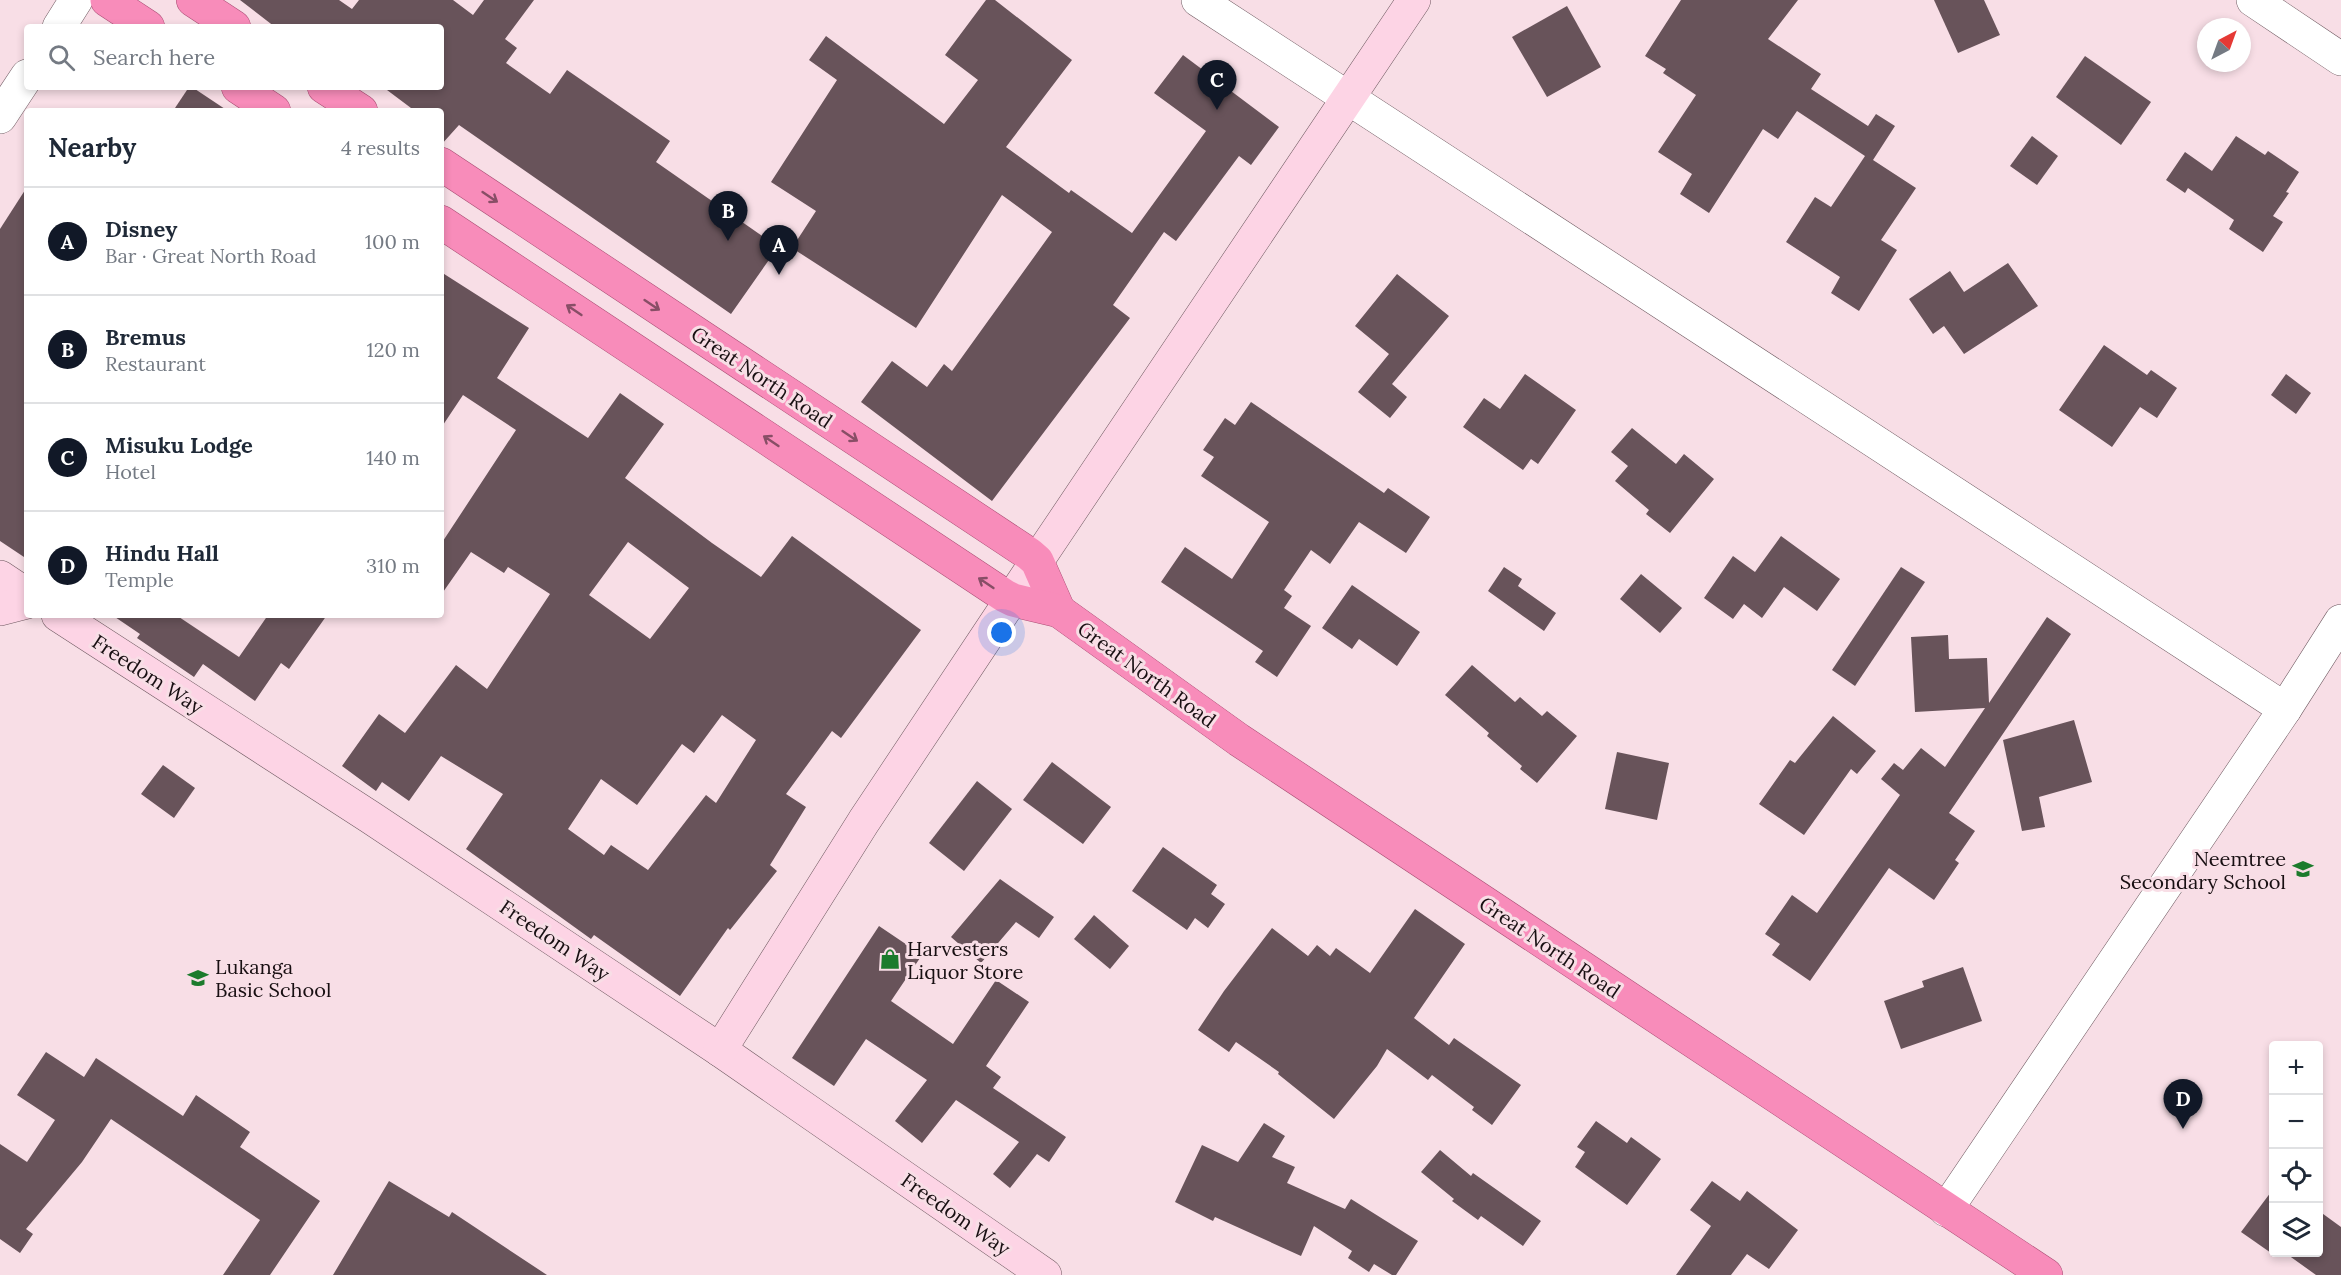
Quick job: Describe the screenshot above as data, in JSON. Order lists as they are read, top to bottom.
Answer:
{
  "streets": {
    "highway": ["Great North Road"],
    "main road": ["Freedom Way"]
  },
  "places": {
    "school or university": ["Neemtree Secondary School", "Lukanga Basic School"],
    "shop": ["Harvesters Liquor Store"]
  },
  "north": "top right",
  "page": {
    "search": "Search here",
    "pins": [
      "C",
      "B",
      "A",
      "D"
    ],
    "heading": ["Nearby", "4 results"],
    "list": [
      {
        "mark": "A",
        "name": "Disney",
        "note": "Bar · Great North Road",
        "value": "100 m"
      },
      {
        "mark": "B",
        "name": "Bremus",
        "note": "Restaurant",
        "value": "120 m"
      },
      {
        "mark": "C",
        "name": "Misuku Lodge",
        "note": "Hotel",
        "value": "140 m"
      },
      {
        "mark": "D",
        "name": "Hindu Hall",
        "note": "Temple",
        "value": "310 m"
      }
    ],
    "map_buttons": ["+", "−"]
  }
}
